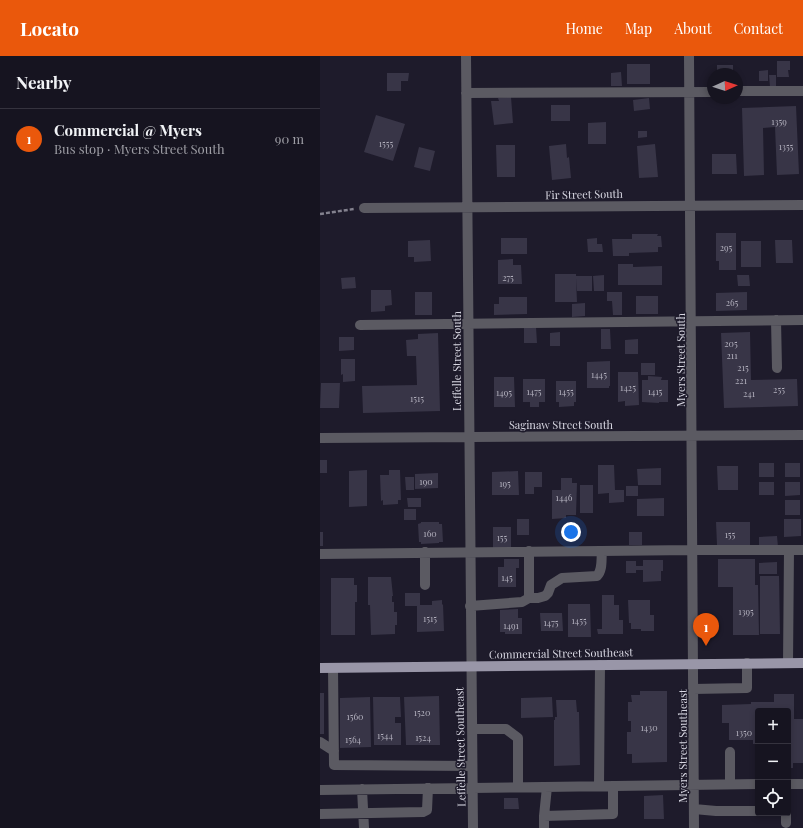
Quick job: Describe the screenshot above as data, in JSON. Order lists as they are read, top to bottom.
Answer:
{
  "streets": {
    "main road": ["Commercial Street Southeast"],
    "street": [
      "Fir Street South",
      "Myers Street South",
      "Leffelle Street South",
      "Saginaw Street South",
      "Myers Street Southeast",
      "Leffelle Street Southeast"
    ]
  },
  "crossings": [
    ["Fir Street South", "Myers Street South"],
    ["Fir Street South", "Leffelle Street South"],
    ["Myers Street South", "Saginaw Street South"],
    ["Myers Street South", "Commercial Street Southeast"],
    ["Myers Street South", "Myers Street Southeast"],
    ["Leffelle Street South", "Saginaw Street South"],
    ["Leffelle Street South", "Commercial Street Southeast"],
    ["Leffelle Street South", "Leffelle Street Southeast"],
    ["Commercial Street Southeast", "Myers Street Southeast"],
    ["Commercial Street Southeast", "Leffelle Street Southeast"]
  ],
  "house_numbers": [
    "1359",
    "1555",
    "1355",
    "295",
    "275",
    "265",
    "205",
    "211",
    "215",
    "1445",
    "221",
    "1425",
    "255",
    "1475",
    "1455",
    "1415",
    "1495",
    "241",
    "1515",
    "190",
    "195",
    "1446",
    "160",
    "155",
    "155",
    "145",
    "1395",
    "1515",
    "1455",
    "1475",
    "1491",
    "1520",
    "1560",
    "1430",
    "1350",
    "1544",
    "1524",
    "1564"
  ],
  "north": "right",
  "page": {
    "header": "Locato",
    "nav": [
      "Home",
      "Map",
      "About",
      "Contact"
    ],
    "heading": "Nearby",
    "list": [
      {
        "mark": "1",
        "name": "Commercial @ Myers",
        "note": "Bus stop · Myers Street South",
        "value": "90 m"
      }
    ],
    "pins": "1",
    "map_buttons": ["+", "−"]
  }
}
